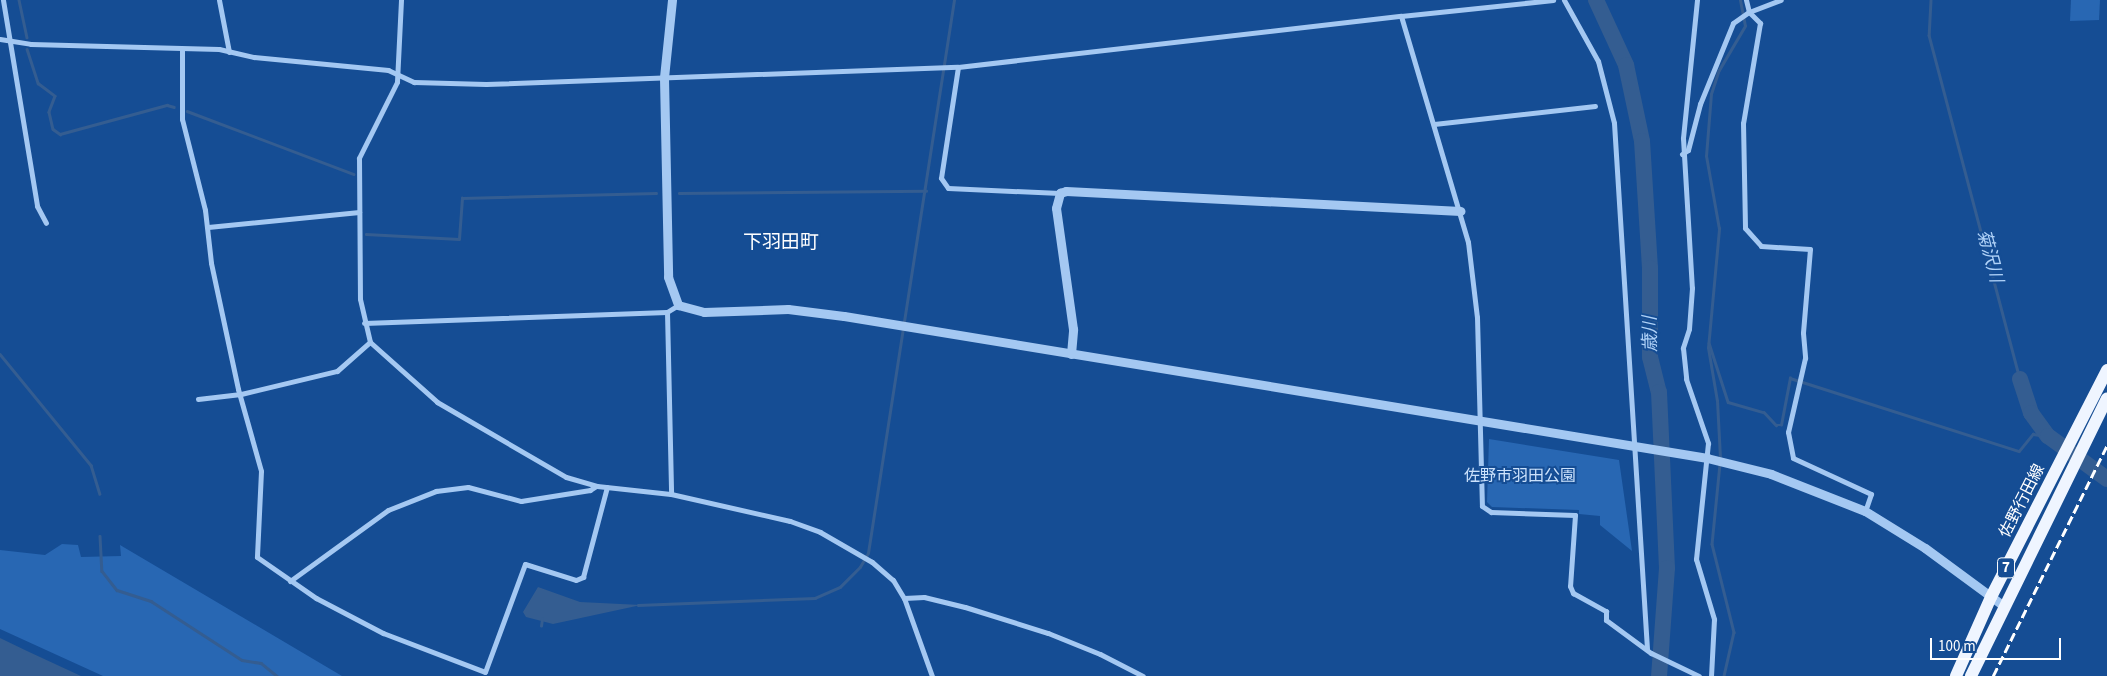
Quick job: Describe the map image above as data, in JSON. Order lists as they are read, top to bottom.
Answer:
{
  "streets": {
    "main road": ["佐野行田線", "7"]
  },
  "districts": ["下羽田町"],
  "water": ["菊沢川", "歳川"],
  "parks": ["佐野市羽田公園"],
  "scale_bar": "100 m"
}
